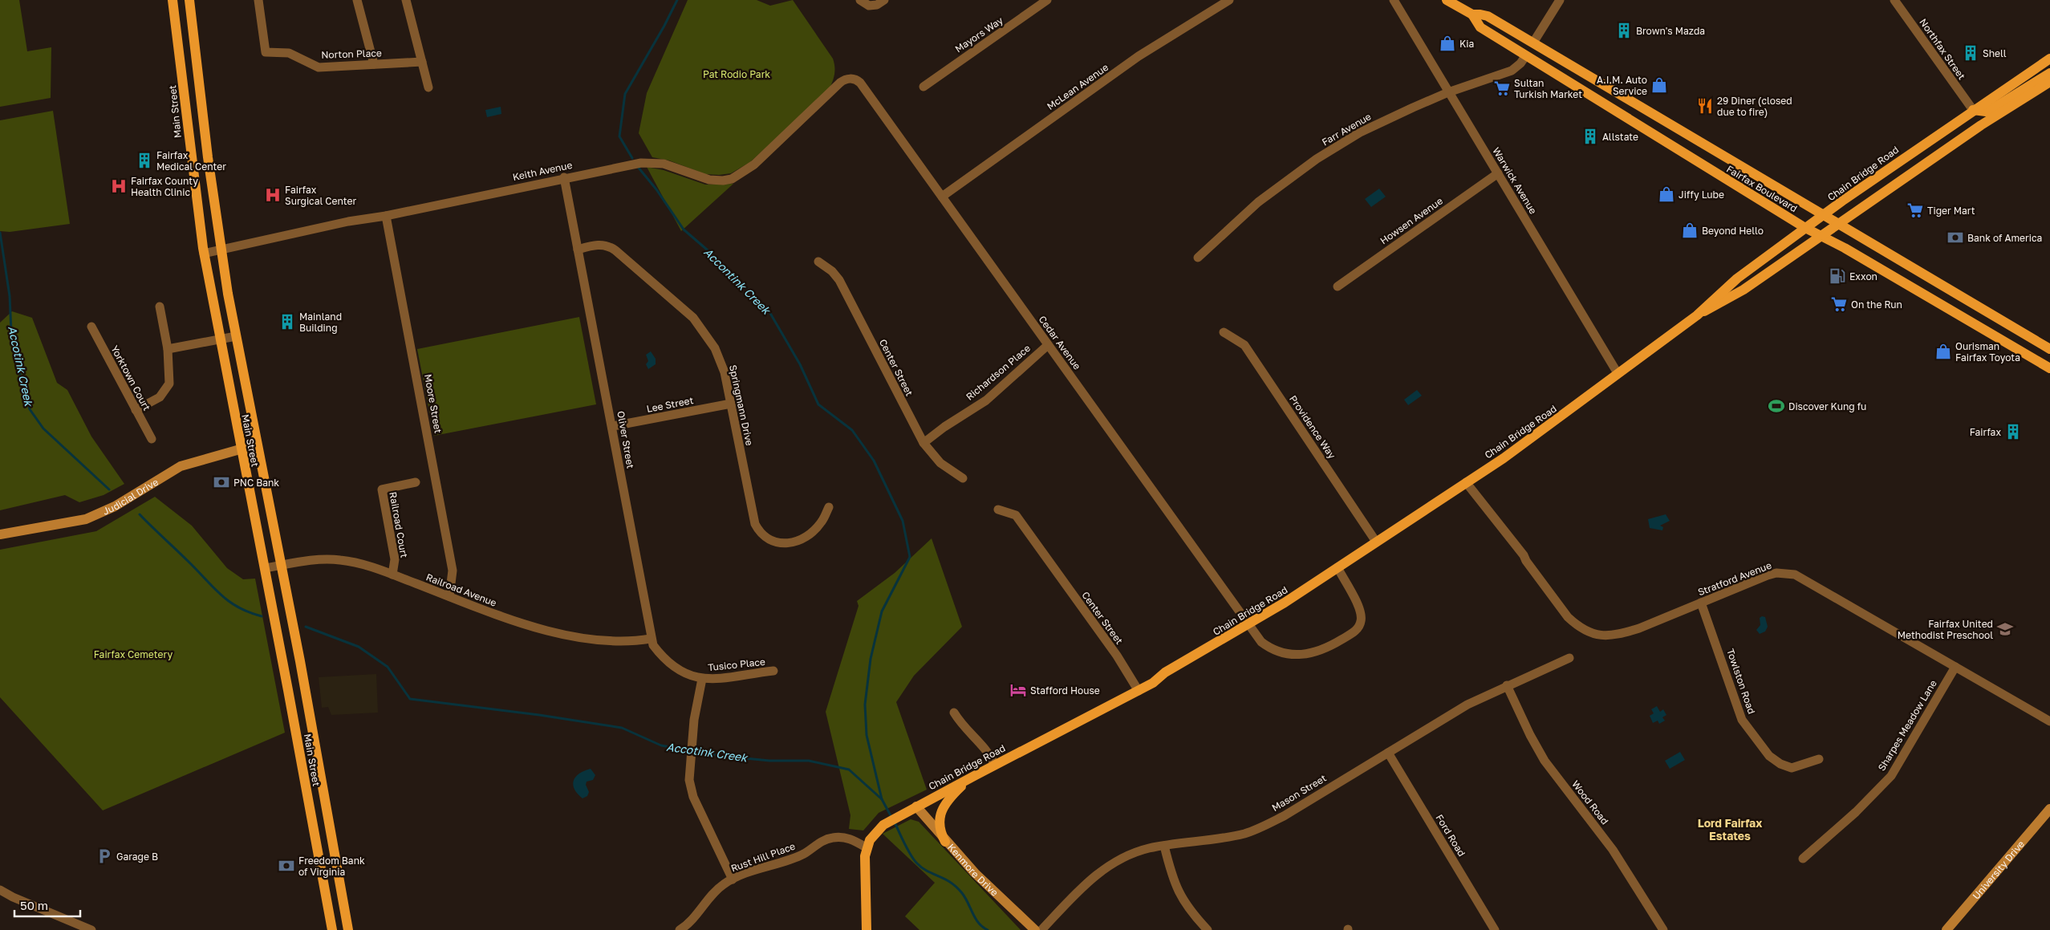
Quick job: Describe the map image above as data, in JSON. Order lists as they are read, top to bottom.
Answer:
{
  "streets": {
    "main road": ["Main Street", "Chain Bridge Road", "Fairfax Boulevard"],
    "street": [
      "Mayors Way",
      "Northfax Street",
      "Norton Place",
      "McLean Avenue",
      "Farr Avenue",
      "Keith Avenue",
      "Warwick Avenue",
      "Howsen Avenue",
      "Cedar Avenue",
      "Center Street",
      "Richardson Place",
      "Yorktown Court",
      "Moore Street",
      "Lee Street",
      "Springmann Drive",
      "Providence Way",
      "Oliver Street",
      "Judicial Drive",
      "Railroad Court",
      "Stratford Avenue",
      "Railroad Avenue",
      "Tusico Place",
      "Towlston Road",
      "Sharpes Meadow Lane",
      "Mason Street",
      "Wood Road",
      "Ford Road",
      "Rust Hill Place",
      "University Drive",
      "Kenmore Drive"
    ]
  },
  "crossings": [
    ["Northfax Street", "Chain Bridge Road"],
    ["McLean Avenue", "Cedar Avenue"],
    ["Main Street", "Keith Avenue"],
    ["Main Street", "Judicial Drive"],
    ["Main Street", "Railroad Avenue"],
    ["Farr Avenue", "Warwick Avenue"],
    ["Farr Avenue", "Fairfax Boulevard"],
    ["Keith Avenue", "Cedar Avenue"],
    ["Keith Avenue", "Moore Street"],
    ["Keith Avenue", "Oliver Street"],
    ["Chain Bridge Road", "Warwick Avenue"],
    ["Chain Bridge Road", "Fairfax Boulevard"],
    ["Chain Bridge Road", "Cedar Avenue"],
    ["Chain Bridge Road", "Center Street"],
    ["Chain Bridge Road", "Providence Way"],
    ["Chain Bridge Road", "Stratford Avenue"],
    ["Chain Bridge Road", "Rust Hill Place"],
    ["Chain Bridge Road", "Kenmore Drive"],
    ["Warwick Avenue", "Howsen Avenue"],
    ["Cedar Avenue", "Richardson Place"],
    ["Center Street", "Richardson Place"],
    ["Moore Street", "Railroad Avenue"],
    ["Lee Street", "Springmann Drive"],
    ["Lee Street", "Oliver Street"],
    ["Springmann Drive", "Oliver Street"],
    ["Oliver Street", "Railroad Avenue"],
    ["Oliver Street", "Tusico Place"],
    ["Railroad Court", "Railroad Avenue"],
    ["Stratford Avenue", "Towlston Road"],
    ["Stratford Avenue", "Sharpes Meadow Lane"],
    ["Mason Street", "Wood Road"],
    ["Mason Street", "Ford Road"]
  ],
  "districts": ["Lord Fairfax Estates"],
  "water": ["Accontink Creek", "Accotink Creek"],
  "parks": ["Pat Rodio Park", "Fairfax Cemetery"],
  "places": {
    "building": [
      "Brown's Mazda",
      "Shell",
      "Allstate",
      "Fairfax Medical Center",
      "Mainland Building",
      "Fairfax"
    ],
    "shop": [
      "Kia",
      "A.I.M. Auto Service",
      "Jiffy Lube",
      "Beyond Hello",
      "Ourisman Fairfax Toyota"
    ],
    "supermarket": ["Sultan Turkish Market", "Tiger Mart", "On the Run"],
    "restaurant": ["29 Diner (closed due to fire)"],
    "hospital": ["Fairfax County Health Clinic", "Fairfax Surgical Center"],
    "bank": ["Bank of America", "PNC Bank", "Freedom Bank of Virginia"],
    "fuel station": ["Exxon"],
    "sports": ["Discover Kung fu"],
    "school or university": ["Fairfax United Methodist Preschool"],
    "hotel": ["Stafford House"],
    "parking": ["Garage B"]
  },
  "scale_bar": "50 m"
}
